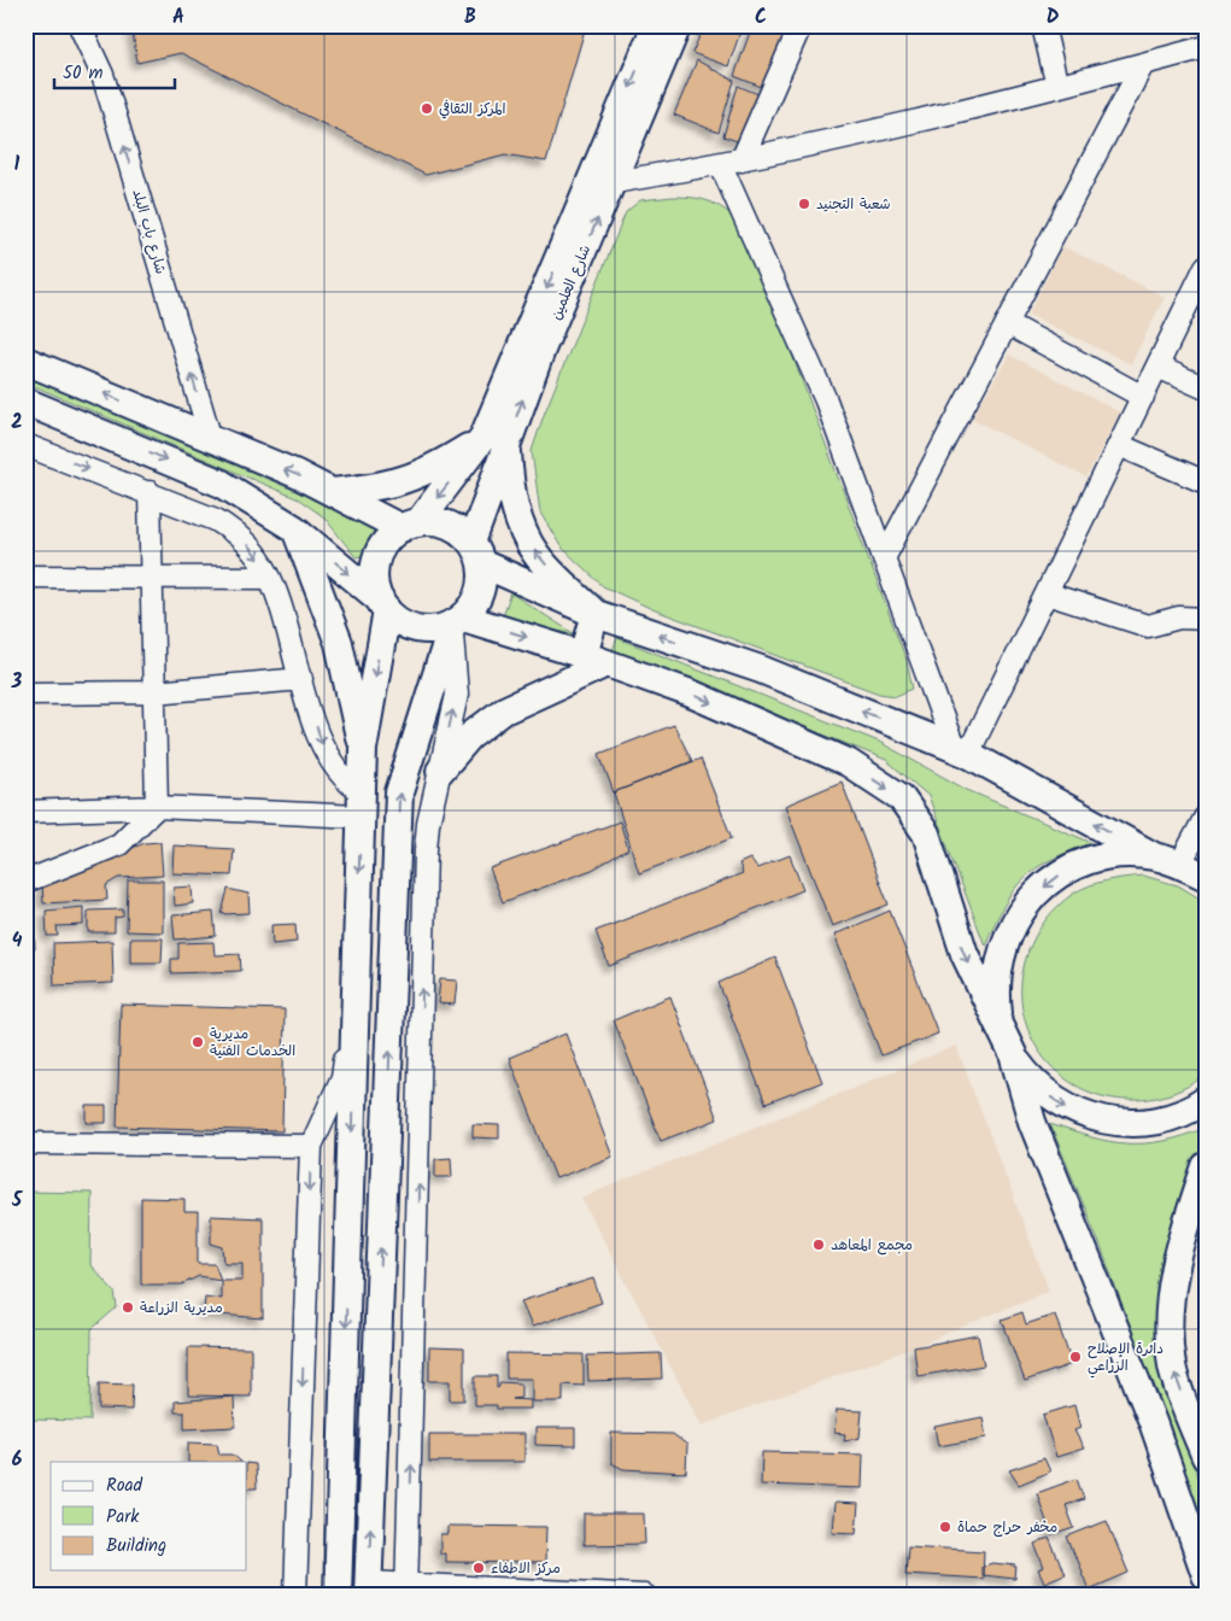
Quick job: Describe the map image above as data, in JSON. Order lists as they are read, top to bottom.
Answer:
{
  "streets": {
    "main road": ["شارع العلمين"],
    "street": ["شارع باب البلد"]
  },
  "one_way": ["شارع باب البلد"],
  "places": [
    "المركز الثقافي",
    "شعبة التجنيد",
    "مديرية الخدمات الفنية",
    "مجمع المعاهد",
    "مديرية الزراعة",
    "دائرة الإصلاح الزراعي",
    "مخفر حراج حماة",
    "مركز الاطفاء"
  ],
  "legend": ["Road", "Park", "Building"],
  "scale_bar": "50 m",
  "grid": {
    "columns": [
      "A",
      "B",
      "C",
      "D"
    ],
    "rows": [
      "1",
      "2",
      "3",
      "4",
      "5",
      "6"
    ]
  }
}
